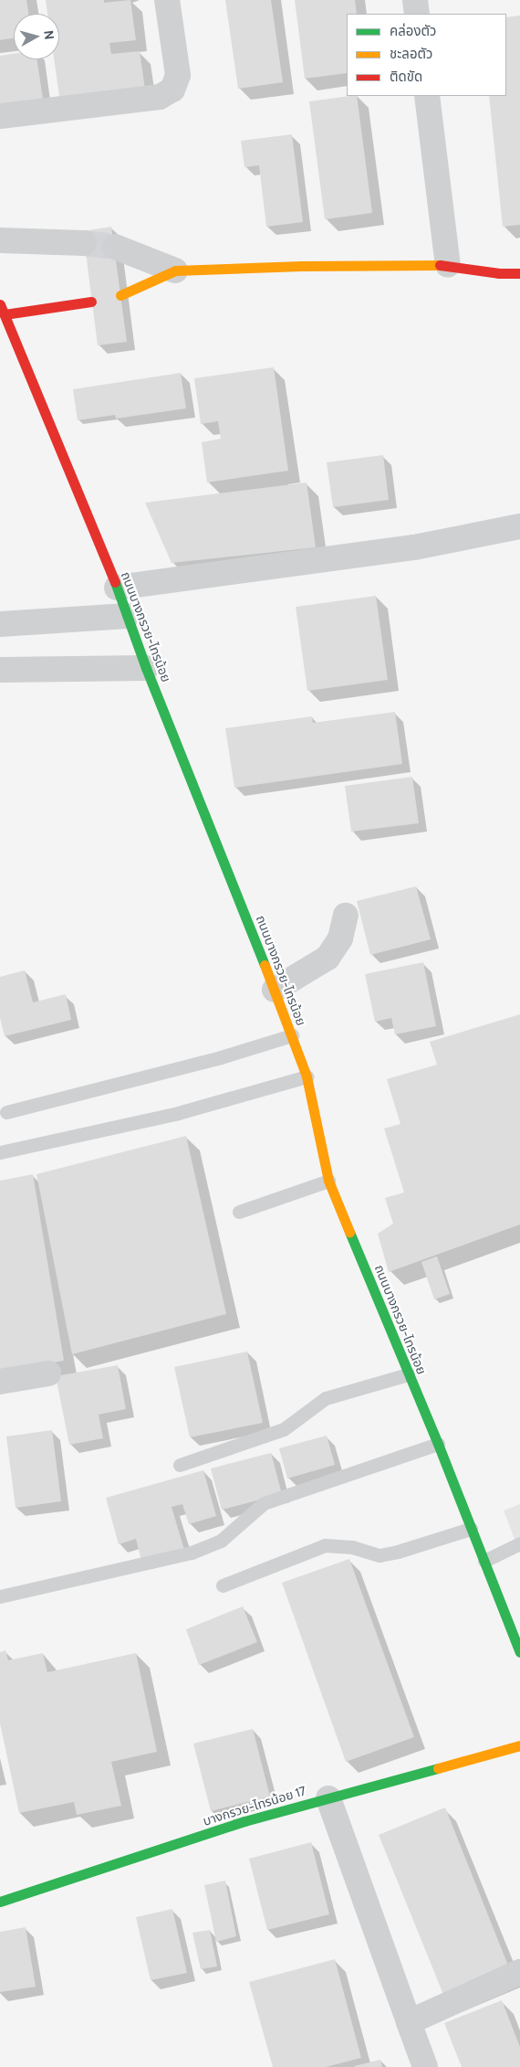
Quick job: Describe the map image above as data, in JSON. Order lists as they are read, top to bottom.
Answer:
{
  "streets": {
    "main road": ["ถนนบางกรวย-ไทรน้อย", "บางกรวย-ไทรน้อย 17"]
  },
  "legend": ["คล่องตัว", "ชะลอตัว", "ติดขัด"],
  "north": "right"
}
